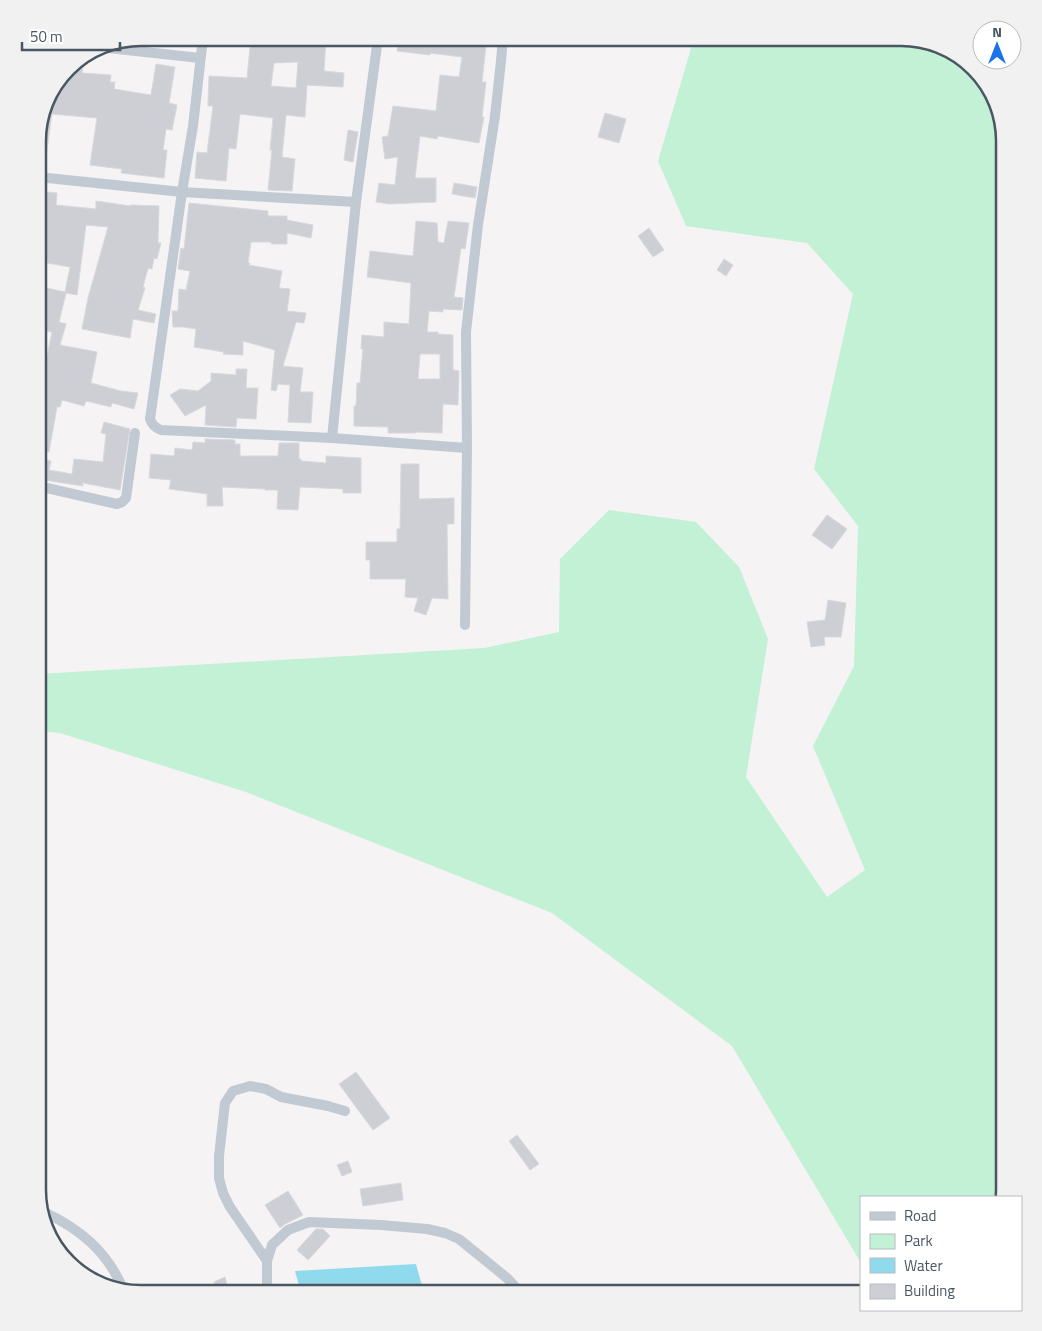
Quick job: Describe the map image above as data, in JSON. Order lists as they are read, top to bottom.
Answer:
{
  "legend": [
    "Road",
    "Park",
    "Water",
    "Building"
  ],
  "scale_bar": "50 m",
  "north": "top"
}
